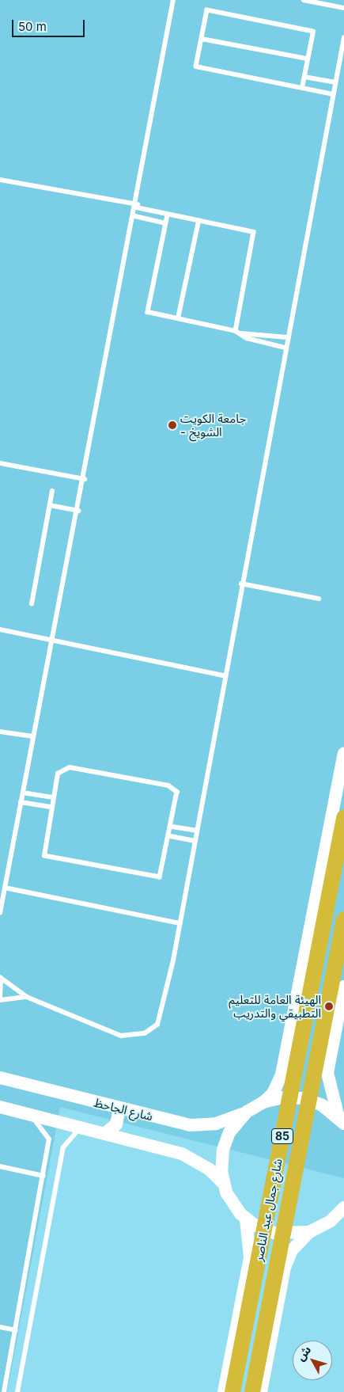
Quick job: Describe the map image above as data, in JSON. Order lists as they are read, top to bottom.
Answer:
{
  "streets": {
    "highway": ["85", "شارع جمال عبد الناصر"],
    "main road": ["شارع الجاحظ"]
  },
  "places": ["جامعة الكويت - الشويخ", "الهيئة العامة للتعليم التطبيقي والتدريب"],
  "scale_bar": "50 m",
  "north": "top left"
}
